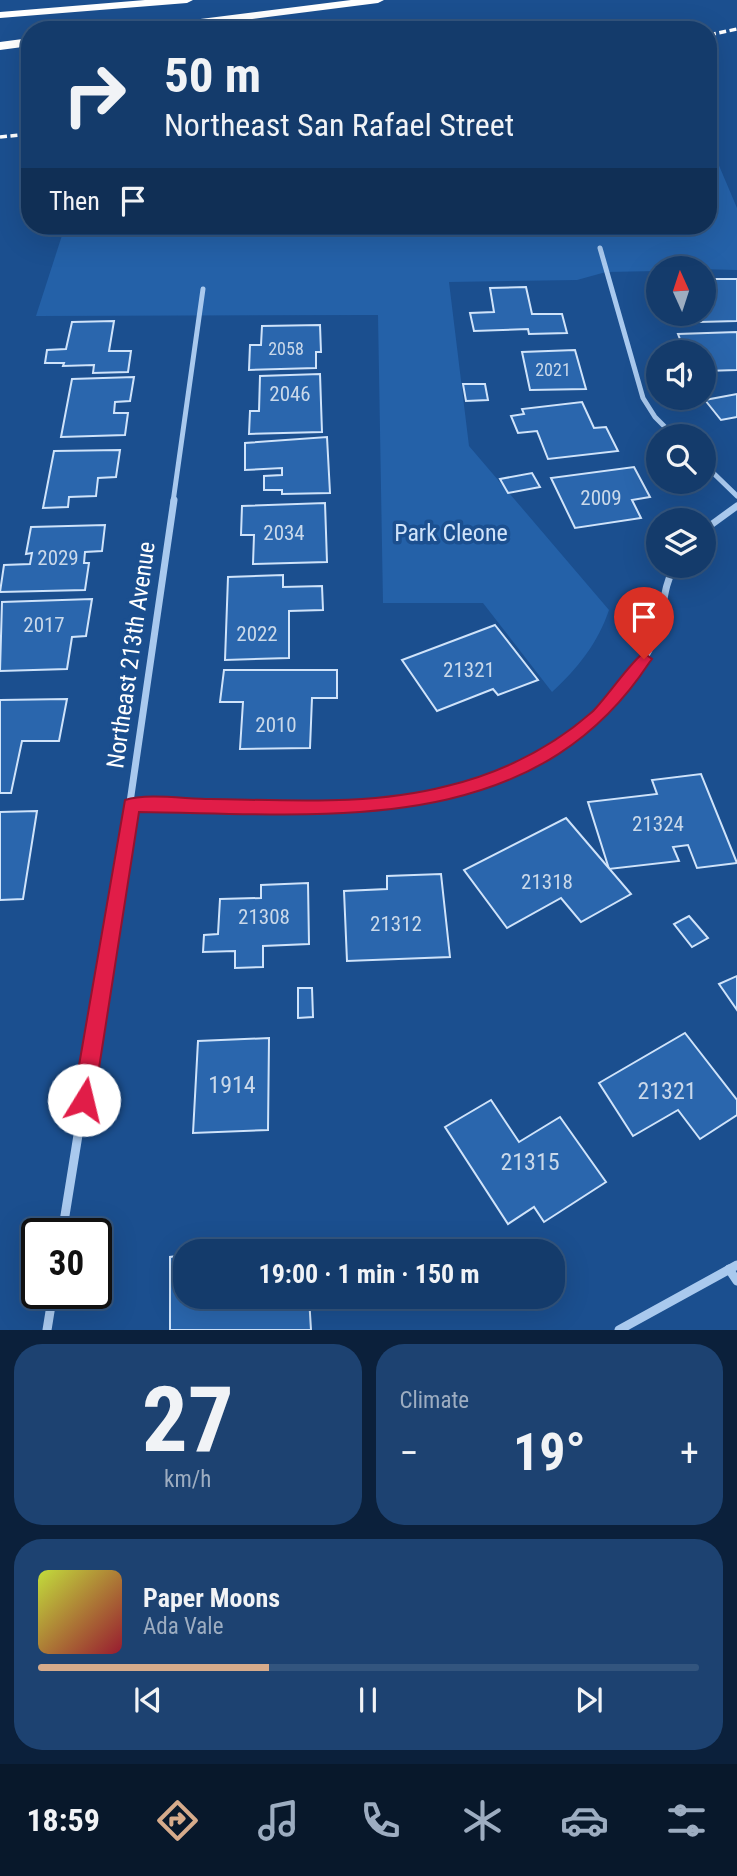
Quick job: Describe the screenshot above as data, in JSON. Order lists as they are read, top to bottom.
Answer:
{
  "streets": {
    "street": ["Northeast 213th Avenue"]
  },
  "parks": ["Park Cleone"],
  "house_numbers": [
    "2058",
    "2021",
    "2046",
    "2009",
    "2034",
    "2029",
    "2017",
    "2022",
    "21321",
    "2010",
    "21324",
    "21318",
    "21308",
    "21312",
    "1914",
    "21321",
    "21315"
  ],
  "north": "top",
  "page": {
    "turn": ["50 m", "Northeast San Rafael Street"],
    "then": "Then",
    "limit": "30",
    "trip": "19:00 · 1 min · 150 m",
    "tile": [
      ["27", "km/h"],
      "Climate"
    ],
    "heat": ["−", "19°", "+"],
    "song": ["Paper Moons", "Ada Vale"],
    "tabs": "18:59"
  }
}
